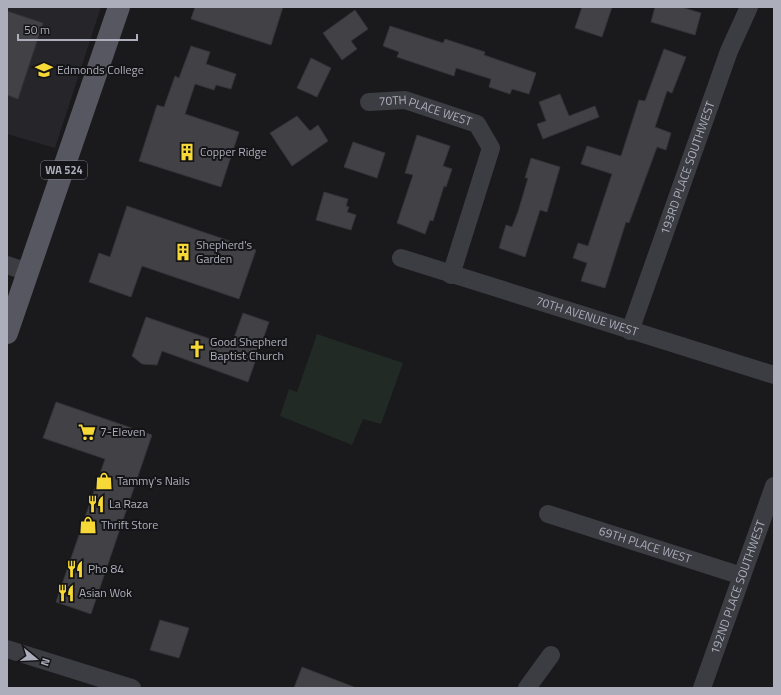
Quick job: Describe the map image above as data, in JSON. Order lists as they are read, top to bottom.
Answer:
{
  "streets": {
    "main road": ["WA 524"],
    "street": [
      "70TH PLACE WEST",
      "193RD PLACE SOUTHWEST",
      "70TH AVENUE WEST",
      "69TH PLACE WEST",
      "192ND PLACE SOUTHWEST"
    ]
  },
  "crossings": [
    ["70TH PLACE WEST", "70TH AVENUE WEST"],
    ["193RD PLACE SOUTHWEST", "70TH AVENUE WEST"],
    ["69TH PLACE WEST", "192ND PLACE SOUTHWEST"]
  ],
  "places": {
    "school or university": ["Edmonds College"],
    "building": ["Copper Ridge", "Shepherd's Garden"],
    "church": ["Good Shepherd Baptist Church"],
    "supermarket": ["7-Eleven"],
    "shop": ["Tammy's Nails", "Thrift Store"],
    "restaurant": ["La Raza", "Pho 84", "Asian Wok"]
  },
  "scale_bar": "50 m",
  "north": "right"
}
